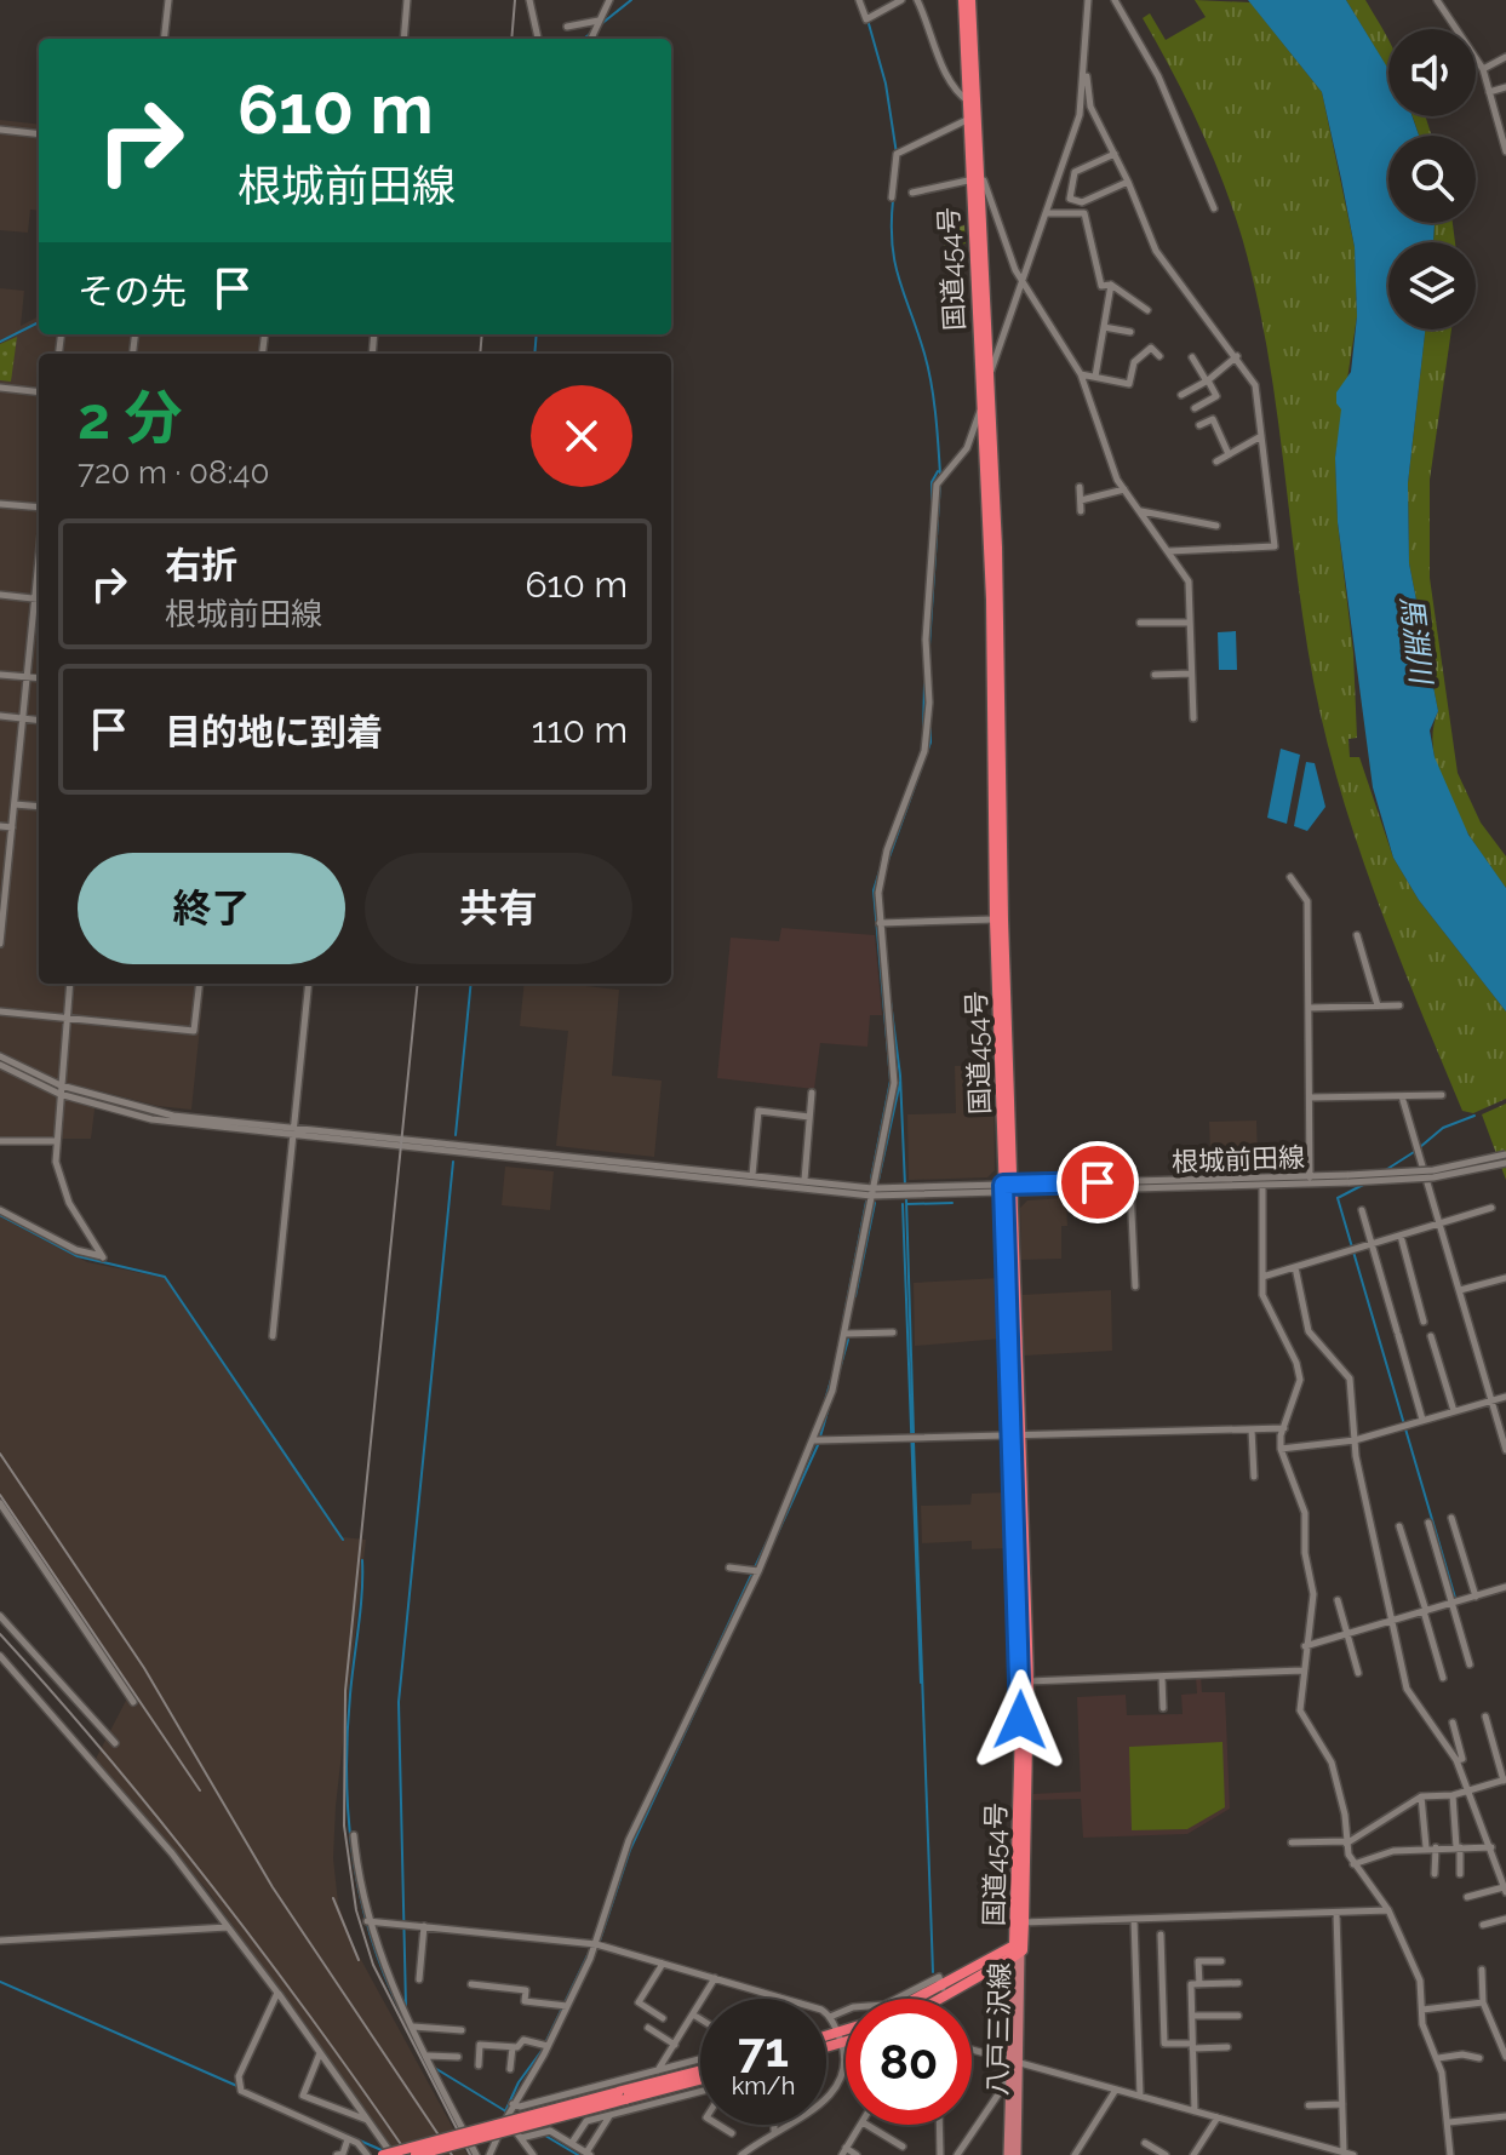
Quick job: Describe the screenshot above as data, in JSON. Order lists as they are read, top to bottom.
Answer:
{
  "streets": {
    "highway": ["国道454号"],
    "main road": ["八戸三沢線"],
    "street": ["根城前田線"]
  },
  "crossings": [
    ["国道454号", "根城前田線"],
    ["国道454号", "八戸三沢線"]
  ],
  "water": ["馬淵川"],
  "page": {
    "turn": ["610 m", "根城前田線"],
    "then": "その先",
    "heading": ["2 分", "720 m · 08:40"],
    "list": [
      {
        "name": "右折",
        "note": "根城前田線",
        "value": "610 m"
      },
      {
        "name": "目的地に到着",
        "value": "110 m"
      }
    ],
    "buttons": ["終了", "共有"],
    "speed": "71 km/h",
    "limit": "80"
  }
}
